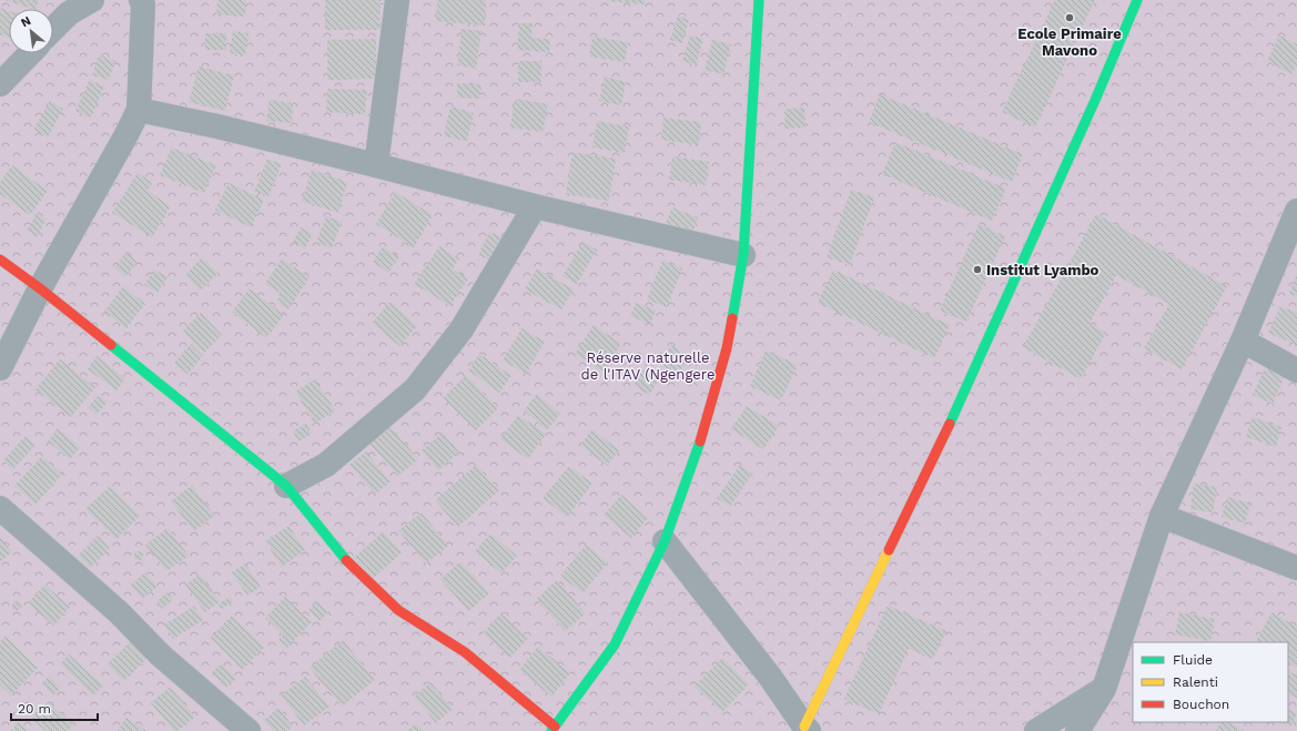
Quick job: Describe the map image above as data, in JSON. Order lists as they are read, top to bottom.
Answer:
{
  "parks": ["Réserve naturelle de l'ITAV (Ngengere"],
  "places": ["Ecole Primaire Mavono", "Institut Lyambo"],
  "legend": ["Fluide", "Ralenti", "Bouchon"],
  "scale_bar": "20 m",
  "north": "top left"
}
